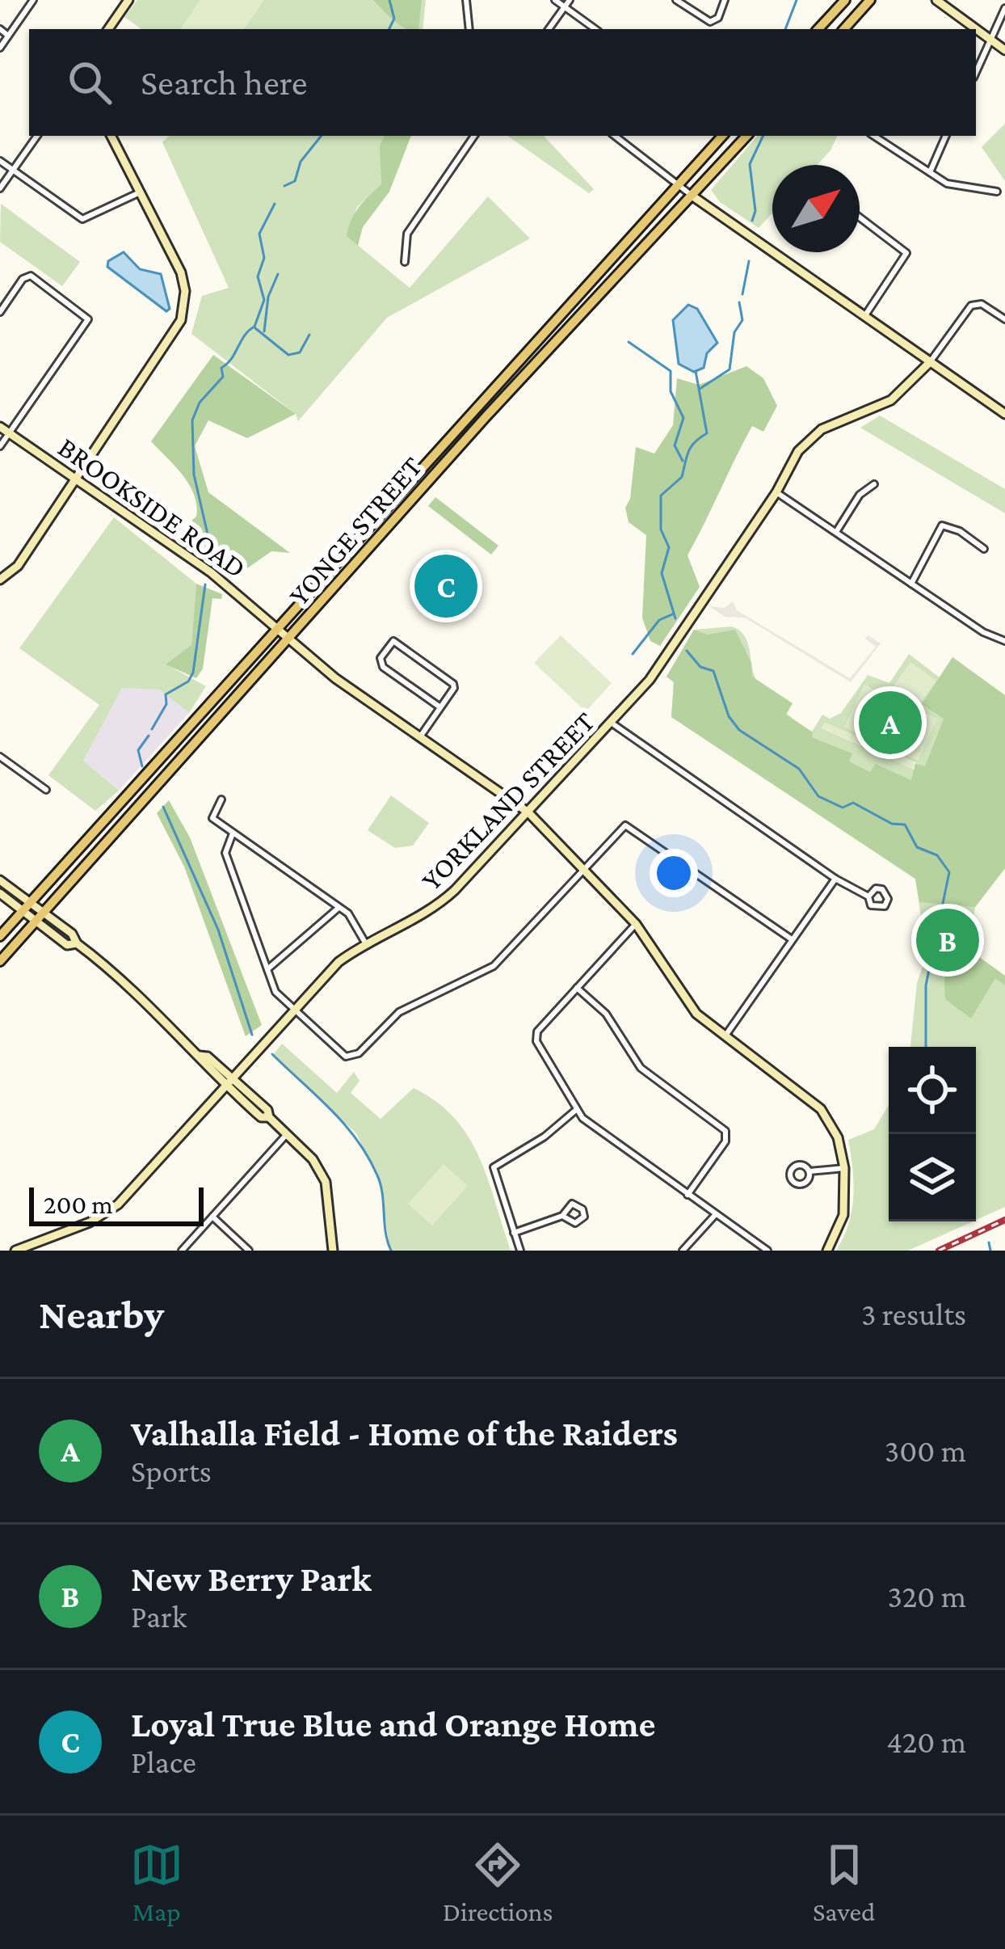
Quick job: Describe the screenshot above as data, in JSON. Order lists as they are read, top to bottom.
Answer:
{
  "streets": {
    "main road": ["YONGE STREET"],
    "street": ["BROOKSIDE ROAD", "YORKLAND STREET"]
  },
  "crossings": [
    ["BROOKSIDE ROAD", "YONGE STREET"],
    ["BROOKSIDE ROAD", "YORKLAND STREET"]
  ],
  "scale_bar": "200 m",
  "north": "top right",
  "page": {
    "search": "Search here",
    "pins": ["C", "A", "B"],
    "scale": "200 m",
    "heading": ["Nearby", "3 results"],
    "list": [
      {
        "mark": "A",
        "name": "Valhalla Field - Home of the Raiders",
        "note": "Sports",
        "value": "300 m"
      },
      {
        "mark": "B",
        "name": "New Berry Park",
        "note": "Park",
        "value": "320 m"
      },
      {
        "mark": "C",
        "name": "Loyal True Blue and Orange Home",
        "note": "Place",
        "value": "420 m"
      }
    ],
    "nav": ["Map", "Directions", "Saved"]
  }
}
